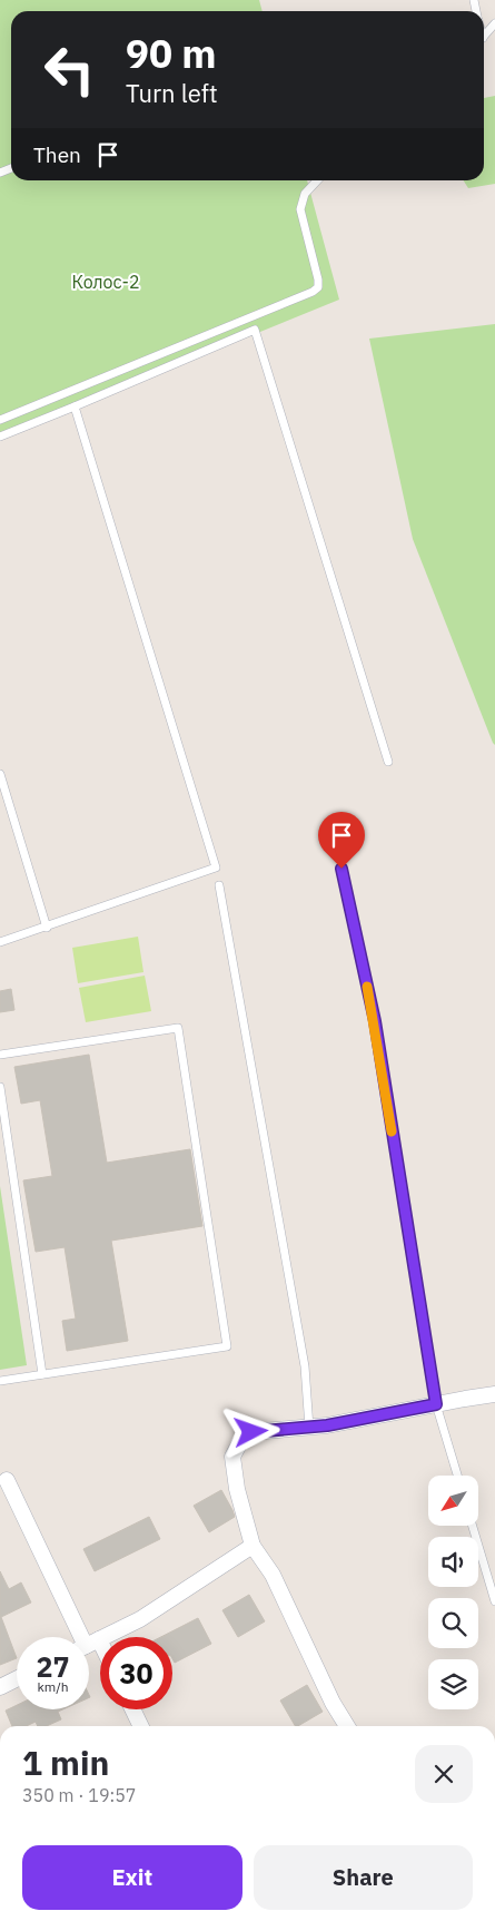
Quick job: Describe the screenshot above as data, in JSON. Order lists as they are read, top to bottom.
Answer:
{
  "parks": ["Колос-2"],
  "north": "bottom left",
  "page": {
    "turn": ["90 m", "Turn left"],
    "then": "Then",
    "speed": "27 km/h",
    "limit": "30",
    "heading": ["1 min", "350 m · 19:57"],
    "buttons": ["Exit", "Share"]
  }
}
